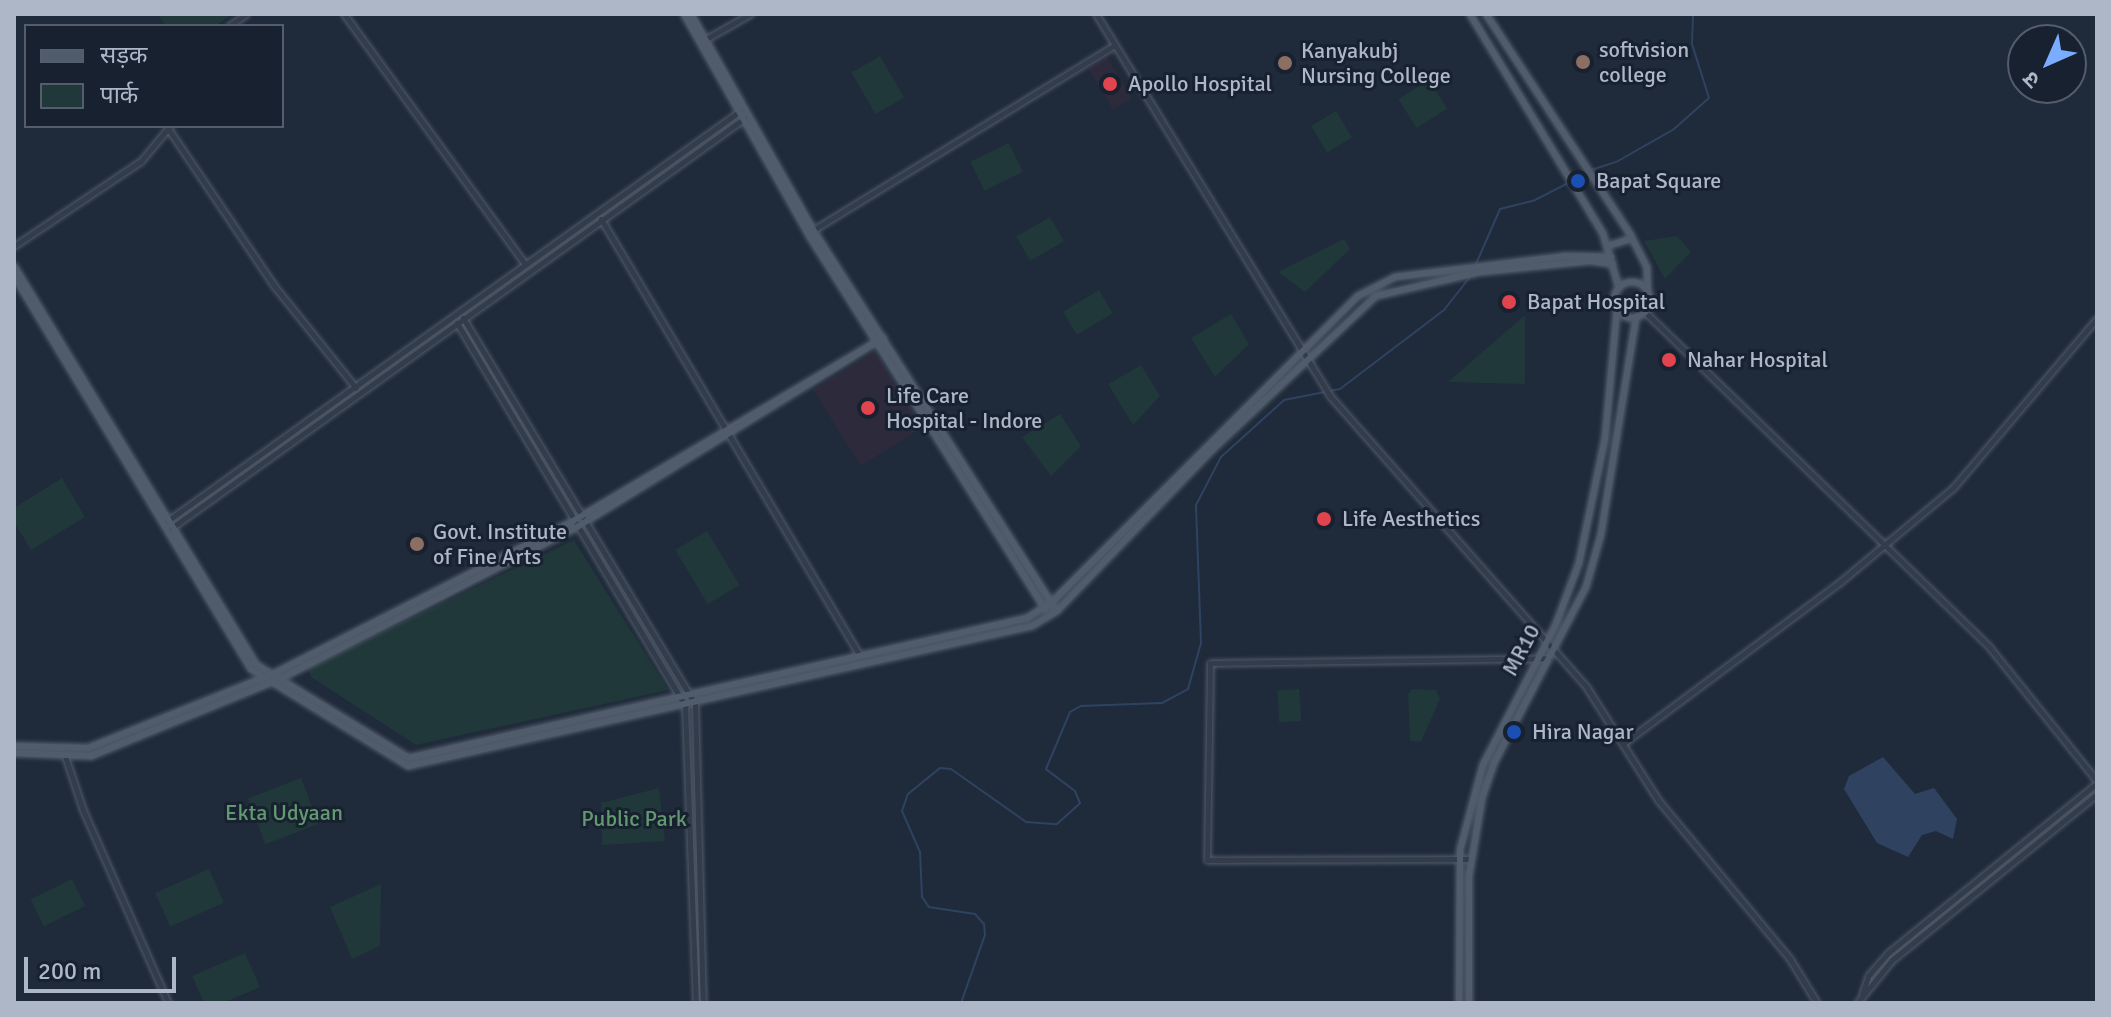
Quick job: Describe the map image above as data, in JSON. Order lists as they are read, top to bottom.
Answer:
{
  "streets": {
    "main road": ["MR10"]
  },
  "parks": ["Ekta Udyaan", "Public Park"],
  "places": [
    "softvision college",
    "Kanyakubj Nursing College",
    "Apollo Hospital",
    "Bapat Square",
    "Bapat Hospital",
    "Nahar Hospital",
    "Life Care Hospital - Indore",
    "Life Aesthetics",
    "Govt. Institute of Fine Arts",
    "Hira Nagar"
  ],
  "legend": ["सड़क", "पार्क"],
  "scale_bar": "200 m",
  "north": "bottom left"
}
